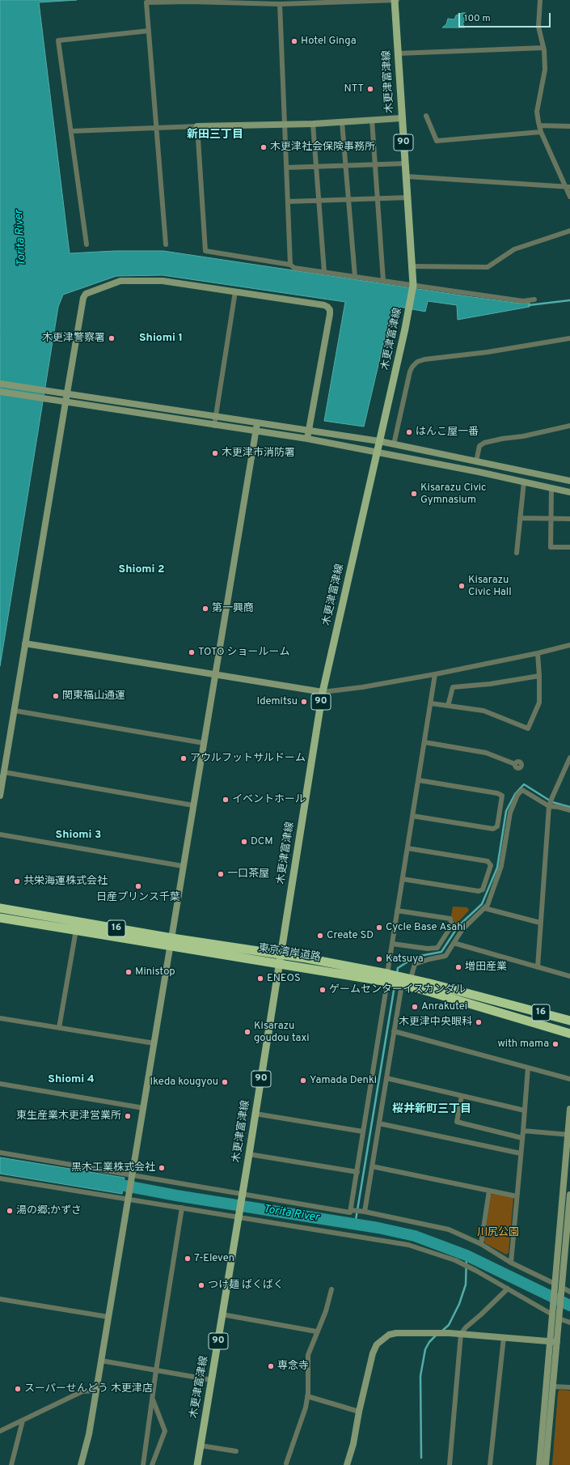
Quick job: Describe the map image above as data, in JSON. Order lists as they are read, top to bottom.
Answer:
{
  "streets": {
    "highway": ["16", "東京湾岸道路"],
    "main road": ["木更津富津線", "90"]
  },
  "crossings": [
    ["木更津富津線", "90"],
    ["木更津富津線", "東京湾岸道路"]
  ],
  "districts": [
    "新田三丁目",
    "Shiomi 1",
    "Shiomi 2",
    "Shiomi 3",
    "Shiomi 4",
    "桜井新町三丁目"
  ],
  "water": ["Torita River"],
  "parks": ["川尻公園"],
  "places": [
    "Hotel Ginga",
    "NTT",
    "木更津社会保険事務所",
    "木更津警察署",
    "はんこ屋一番",
    "木更津市消防署",
    "Kisarazu Civic Gymnasium",
    "Kisarazu Civic Hall",
    "第一興商",
    "TOTO ショールーム",
    "関東福山通運",
    "Idemitsu",
    "アウルフットサルドーム",
    "イベントホール",
    "DCM",
    "一口茶屋",
    "共栄海運株式会社",
    "日産プリンス千葉",
    "Cycle Base Asahi",
    "Create SD",
    "Katsuya",
    "増田産業",
    "Ministop",
    "ENEOS",
    "ゲームセンターイスカンダル",
    "Anrakutei",
    "木更津中央眼科",
    "Kisarazu goudou taxi",
    "with mama",
    "Yamada Denki",
    "Ikeda kougyou",
    "東生産業木更津営業所",
    "黒木工業株式会社",
    "湯の郷;かずさ",
    "7-Eleven",
    "つけ麺 ばくばく",
    "専念寺",
    "スーパーせんどう 木更津店"
  ],
  "scale_bar": "100 m"
}
